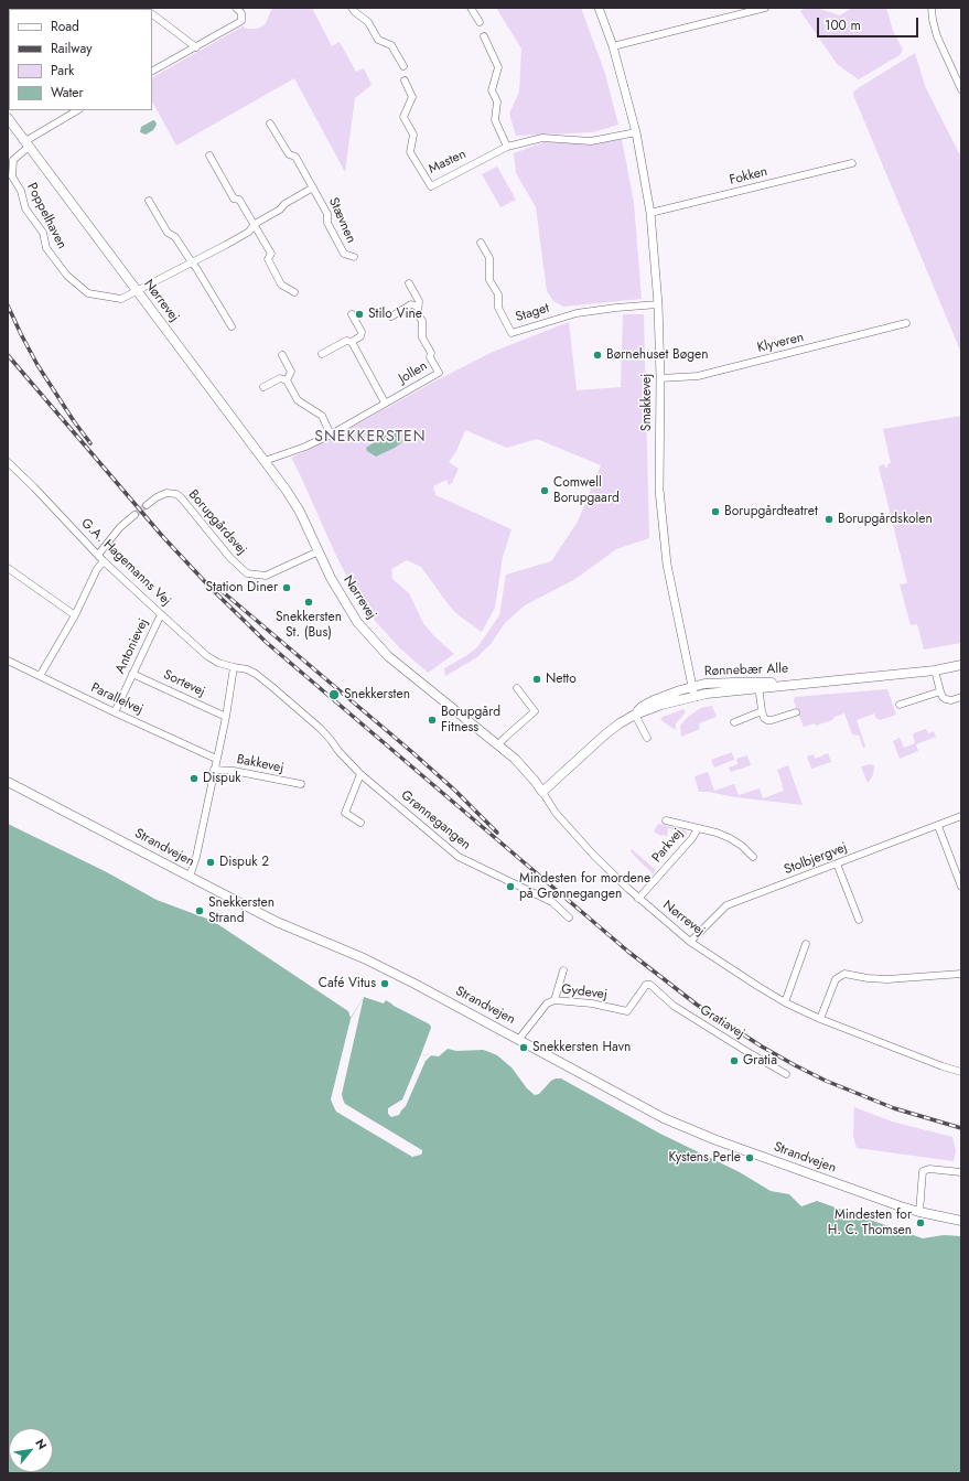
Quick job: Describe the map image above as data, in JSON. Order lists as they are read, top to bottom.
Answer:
{
  "streets": {
    "main road": ["Nørrevej", "Rønnebær Alle", "Strandvejen"],
    "street": [
      "Masten",
      "Fokken",
      "Poppelhaven",
      "Stævnen",
      "Staget",
      "Klyveren",
      "Jollen",
      "Smakkevej",
      "Borupgårdsvej",
      "G.A. Hagemanns Vej",
      "Antonievej",
      "Sortevej",
      "Parallelvej",
      "Bakkevej",
      "Grønnegangen",
      "Parkvej",
      "Stolbjergvej",
      "Gydevej",
      "Gratiavej"
    ]
  },
  "crossings": [
    ["Masten", "Smakkevej"],
    ["Fokken", "Smakkevej"],
    ["Poppelhaven", "Stævnen"],
    ["Poppelhaven", "Nørrevej"],
    ["Stævnen", "Nørrevej"],
    ["Nørrevej", "Jollen"],
    ["Nørrevej", "Borupgårdsvej"],
    ["Nørrevej", "Rønnebær Alle"],
    ["Nørrevej", "Parkvej"],
    ["Nørrevej", "Stolbjergvej"],
    ["Staget", "Smakkevej"],
    ["Klyveren", "Smakkevej"],
    ["Smakkevej", "Rønnebær Alle"],
    ["G.A. Hagemanns Vej", "Antonievej"],
    ["G.A. Hagemanns Vej", "Grønnegangen"],
    ["Antonievej", "Sortevej"],
    ["Antonievej", "Parallelvej"],
    ["Strandvejen", "Gydevej"],
    ["Gydevej", "Gratiavej"]
  ],
  "districts": ["SNEKKERSTEN"],
  "places": [
    "Stilo Vine",
    "Børnehuset Bøgen",
    "Comwell Borupgaard",
    "Borupgårdteatret",
    "Borupgårdskolen",
    "Station Diner",
    "Snekkersten St. (Bus)",
    "Netto",
    "Snekkersten",
    "Borupgård Fitness",
    "Dispuk",
    "Dispuk 2",
    "Mindesten for mordene på Grønnegangen",
    "Snekkersten Strand",
    "Café Vitus",
    "Snekkersten Havn",
    "Gratia",
    "Kystens Perle",
    "Mindesten for H. C. Thomsen"
  ],
  "legend": [
    "Road",
    "Railway",
    "Park",
    "Water"
  ],
  "scale_bar": "100 m",
  "north": "top right"
}
